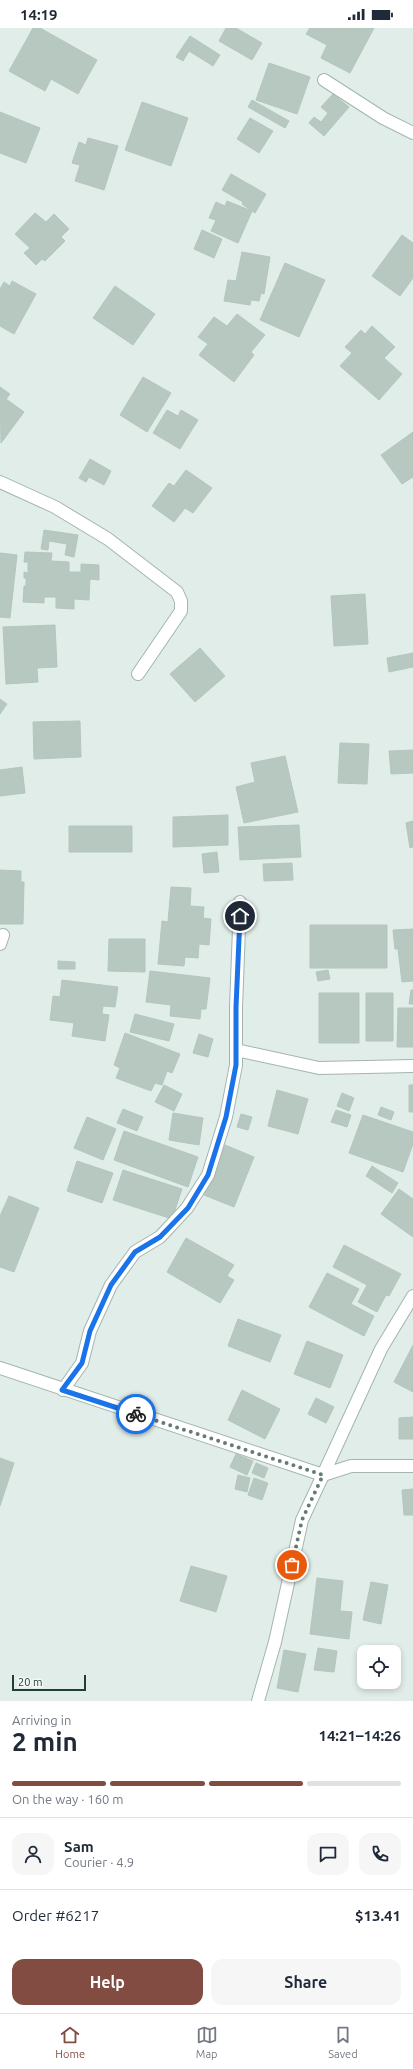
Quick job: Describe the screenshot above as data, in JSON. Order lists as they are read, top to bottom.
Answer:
{
  "scale_bar": "20 m",
  "page": {
    "status": "14:19",
    "scale": "20 m",
    "heading": ["2 min", "Arriving in", "14:21–14:26"],
    "panel": [
      "Sam",
      "Courier · 4.9",
      "Order #6217",
      "$13.41"
    ],
    "bar": "On the way · 160 m",
    "buttons": ["Help", "Share"],
    "tabs": ["Home", "Map", "Saved"]
  }
}
